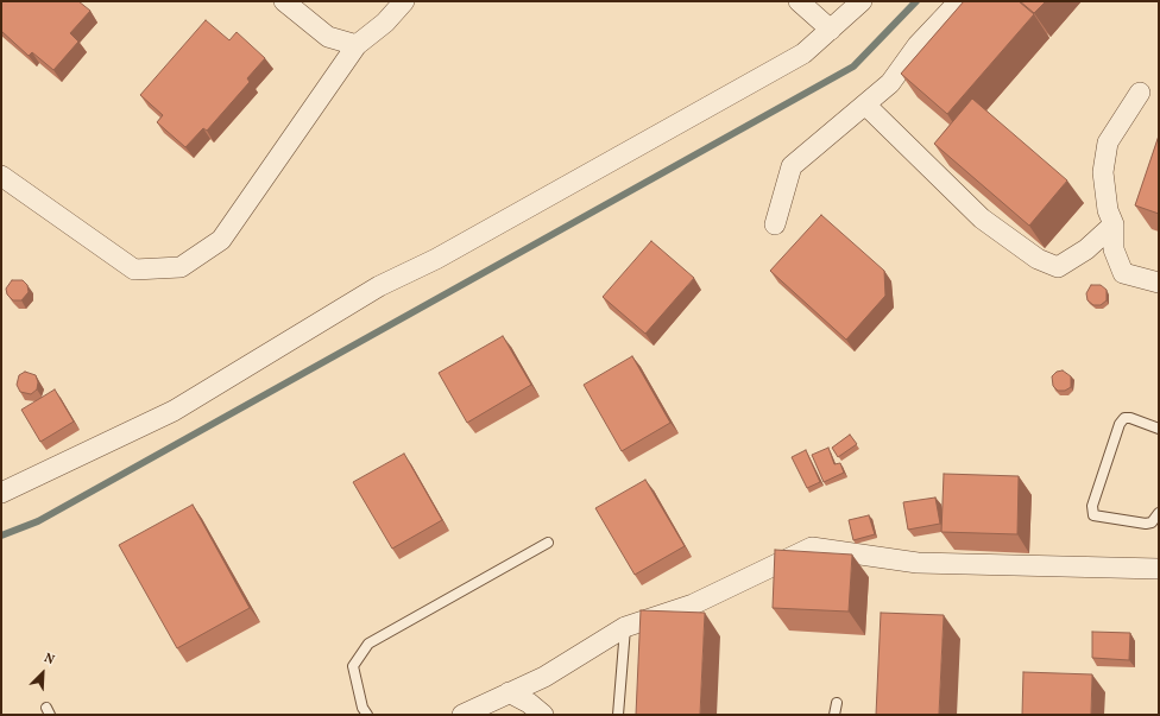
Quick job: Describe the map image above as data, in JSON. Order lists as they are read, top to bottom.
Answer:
{
  "north": "top right"
}
